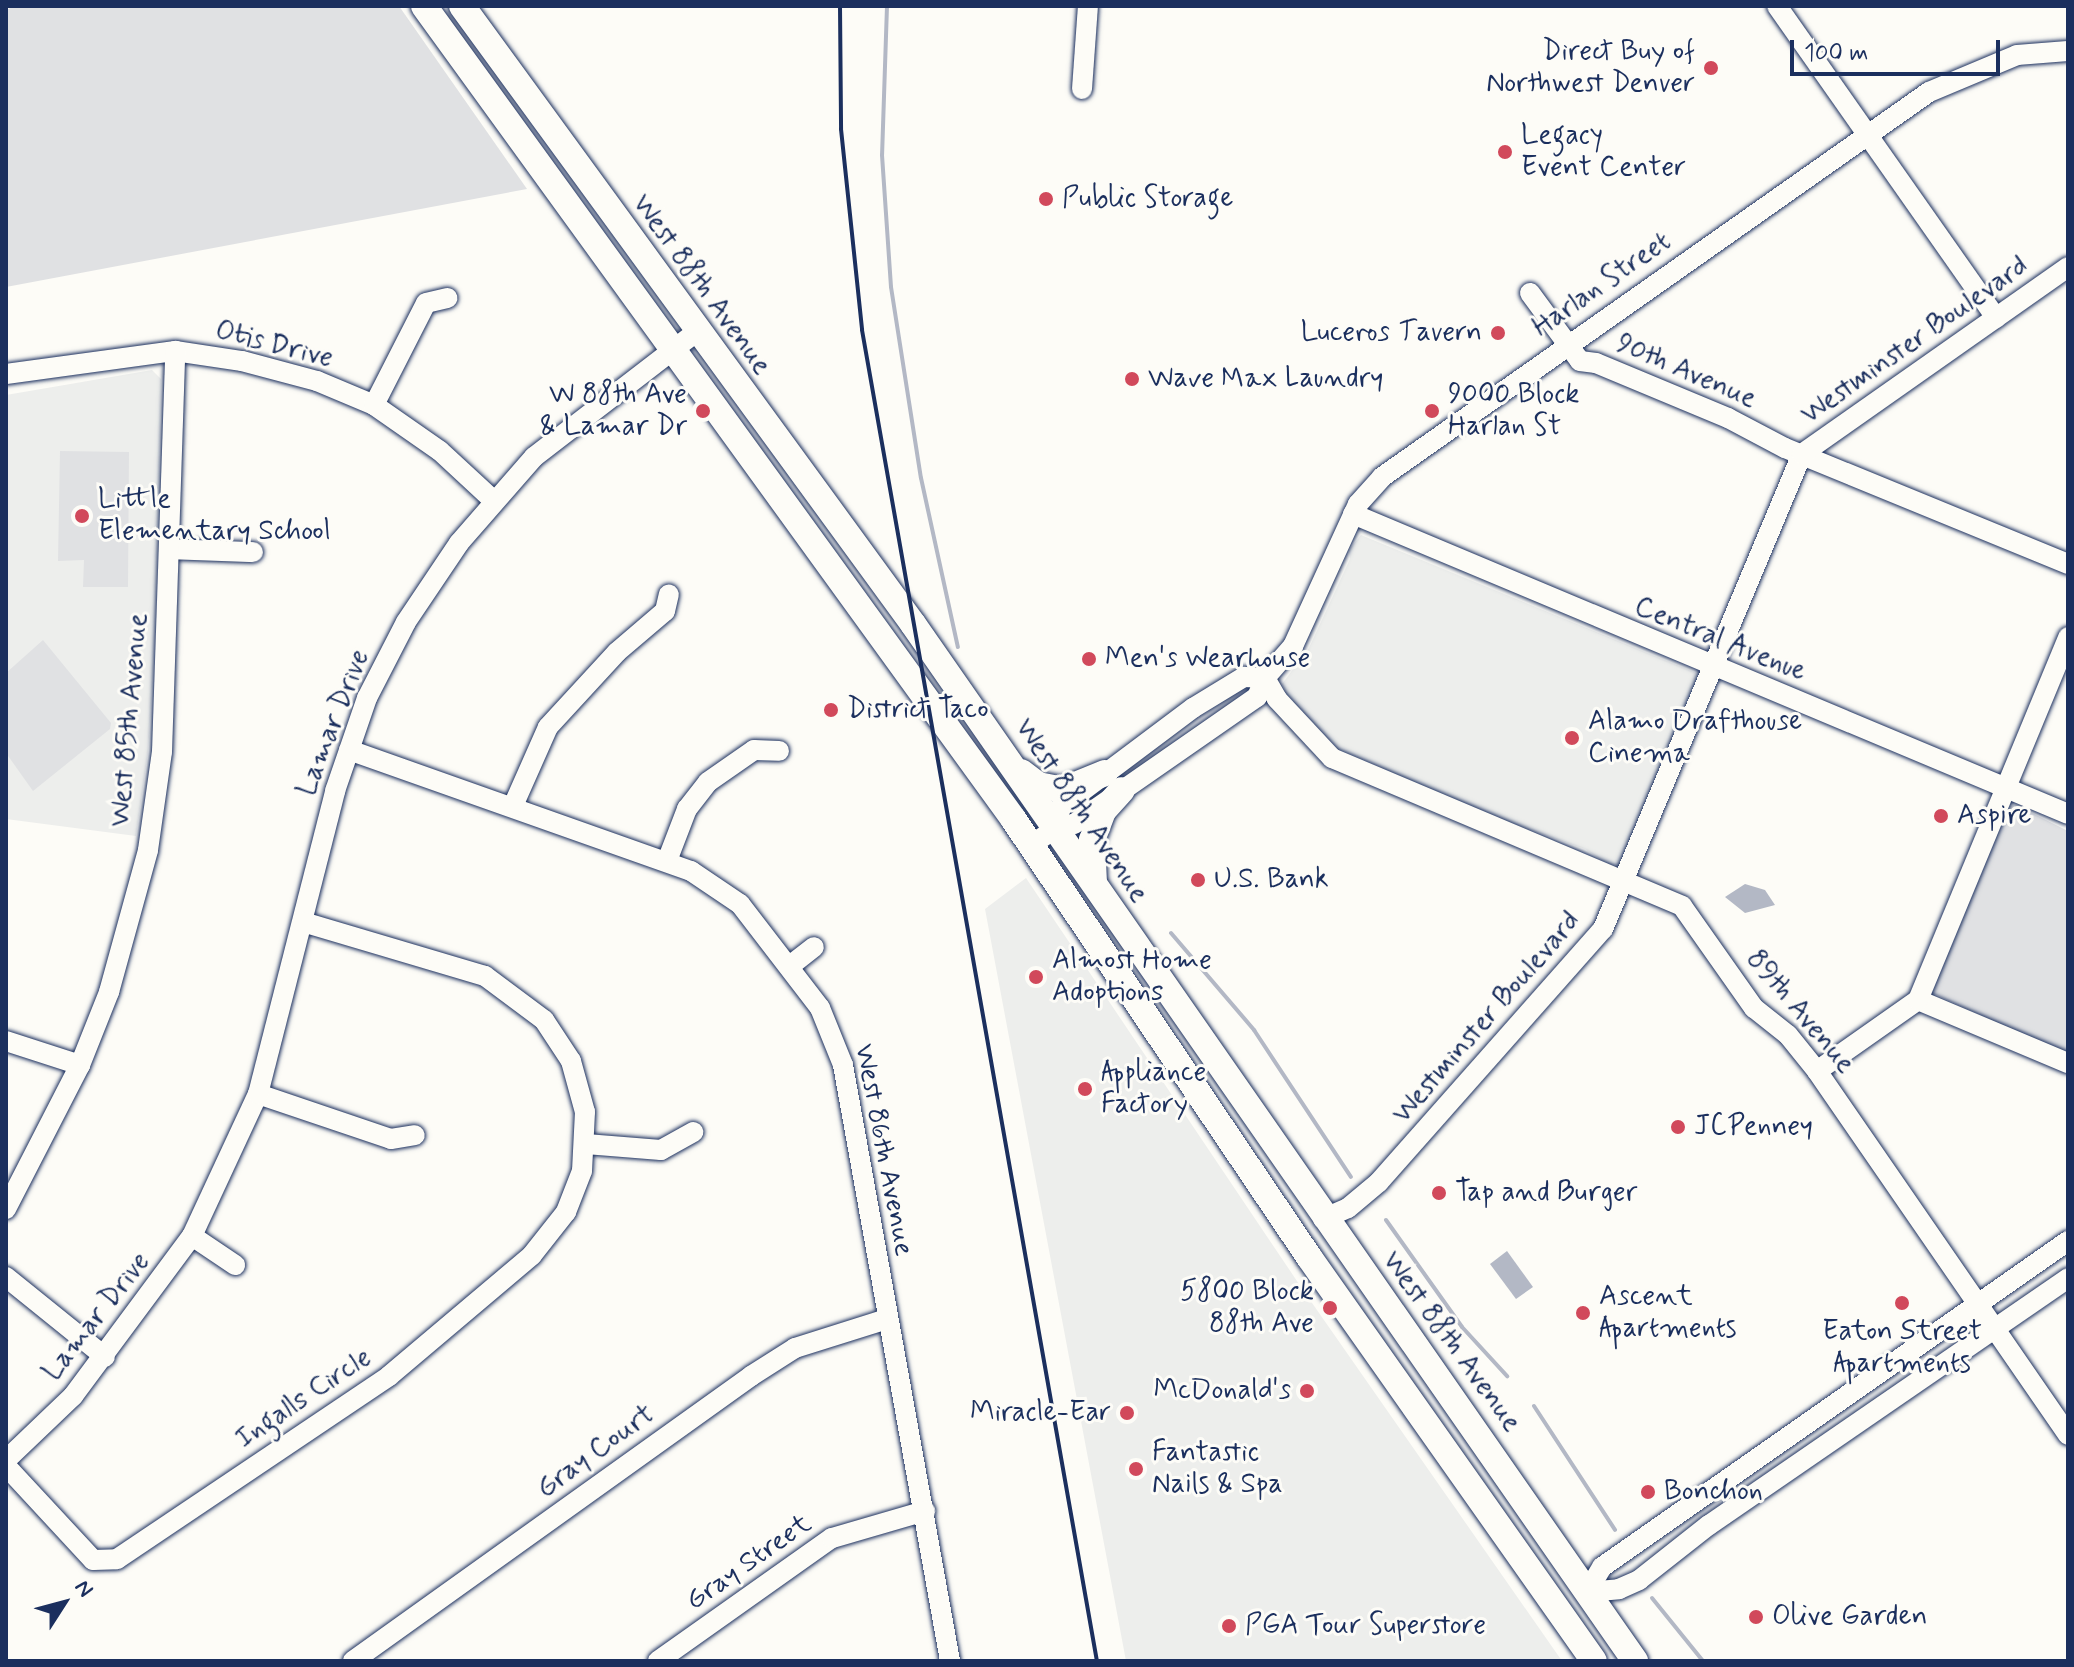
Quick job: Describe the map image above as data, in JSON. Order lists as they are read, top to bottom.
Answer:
{
  "streets": {
    "main road": ["West 88th Avenue"],
    "street": [
      "Harlan Street",
      "Westminster Boulevard",
      "Otis Drive",
      "90th Avenue",
      "Central Avenue",
      "West 85th Avenue",
      "Lamar Drive",
      "89th Avenue",
      "West 86th Avenue",
      "Ingalls Circle",
      "Gray Court",
      "Gray Street"
    ]
  },
  "crossings": [
    ["West 88th Avenue", "Harlan Street"],
    ["West 88th Avenue", "Westminster Boulevard"],
    ["West 88th Avenue", "Lamar Drive"],
    ["Harlan Street", "90th Avenue"],
    ["Harlan Street", "Central Avenue"],
    ["Harlan Street", "89th Avenue"],
    ["Westminster Boulevard", "90th Avenue"],
    ["Westminster Boulevard", "Central Avenue"],
    ["Westminster Boulevard", "89th Avenue"],
    ["Otis Drive", "West 85th Avenue"],
    ["Otis Drive", "Lamar Drive"],
    ["Lamar Drive", "West 86th Avenue"],
    ["Lamar Drive", "Ingalls Circle"],
    ["West 86th Avenue", "Gray Court"],
    ["West 86th Avenue", "Gray Street"]
  ],
  "places": [
    "Direct Buy of Northwest Denver",
    "Legacy Event Center",
    "Public Storage",
    "Luceros Tavern",
    "Wave Max Laundry",
    "W 88th Ave & Lamar Dr",
    "9000 Block Harlan St",
    "Little Elementary School",
    "Men's Wearhouse",
    "District Taco",
    "Alamo Drafthouse Cinema",
    "Aspire",
    "U.S. Bank",
    "Almost Home Adoptions",
    "Appliance Factory",
    "JCPenney",
    "Tap and Burger",
    "Eaton Street Apartments",
    "5800 Block 88th Ave",
    "Ascent Apartments",
    "McDonald's",
    "Miracle-Ear",
    "Fantastic Nails & Spa",
    "Bonchon",
    "Olive Garden",
    "PGA Tour Superstore"
  ],
  "scale_bar": "100 m",
  "north": "top right"
}
